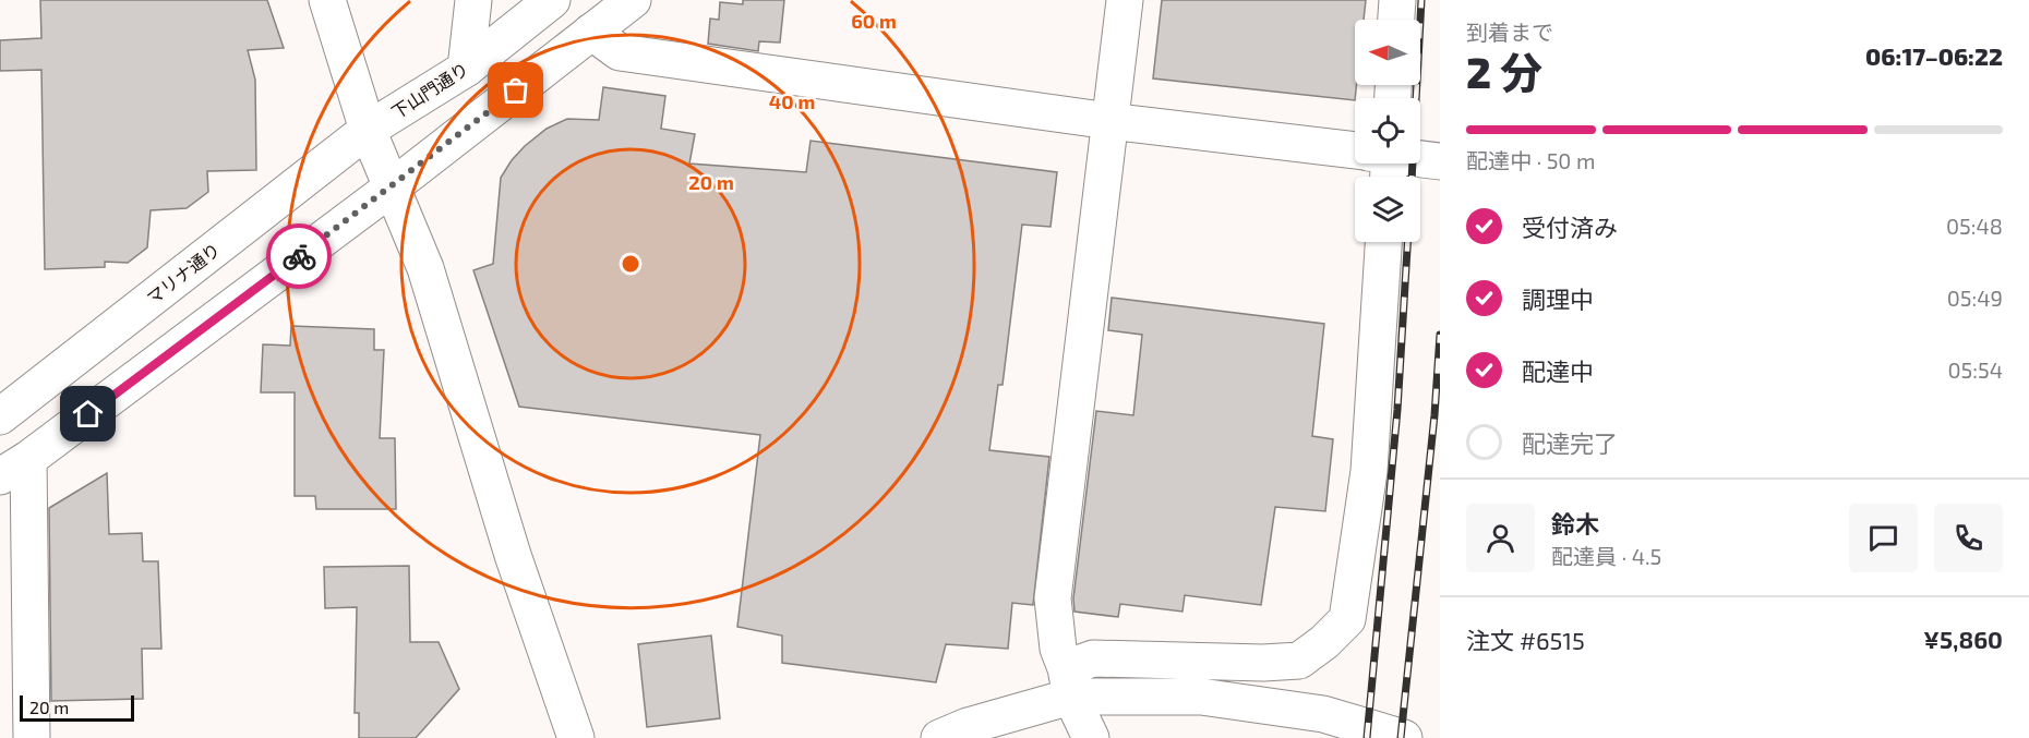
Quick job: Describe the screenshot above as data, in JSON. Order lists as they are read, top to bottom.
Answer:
{
  "streets": {
    "street": ["下山門通り", "マリナ通り"]
  },
  "crossings": [
    ["下山門通り", "マリナ通り"]
  ],
  "scale_bar": "20 m",
  "north": "left",
  "page": {
    "heading": ["2 分", "到着まで", "06:17–06:22"],
    "panel": [
      "鈴木",
      "配達員 · 4.5",
      "注文 #6515",
      "¥5,860"
    ],
    "bar": "配達中 · 50 m",
    "list": [
      ["受付済み", "05:48"],
      ["調理中", "05:49"],
      ["配達中", "05:54"],
      "配達完了"
    ],
    "scale": "20 m"
  },
  "rings": ["60 m", "40 m", "20 m"]
}
